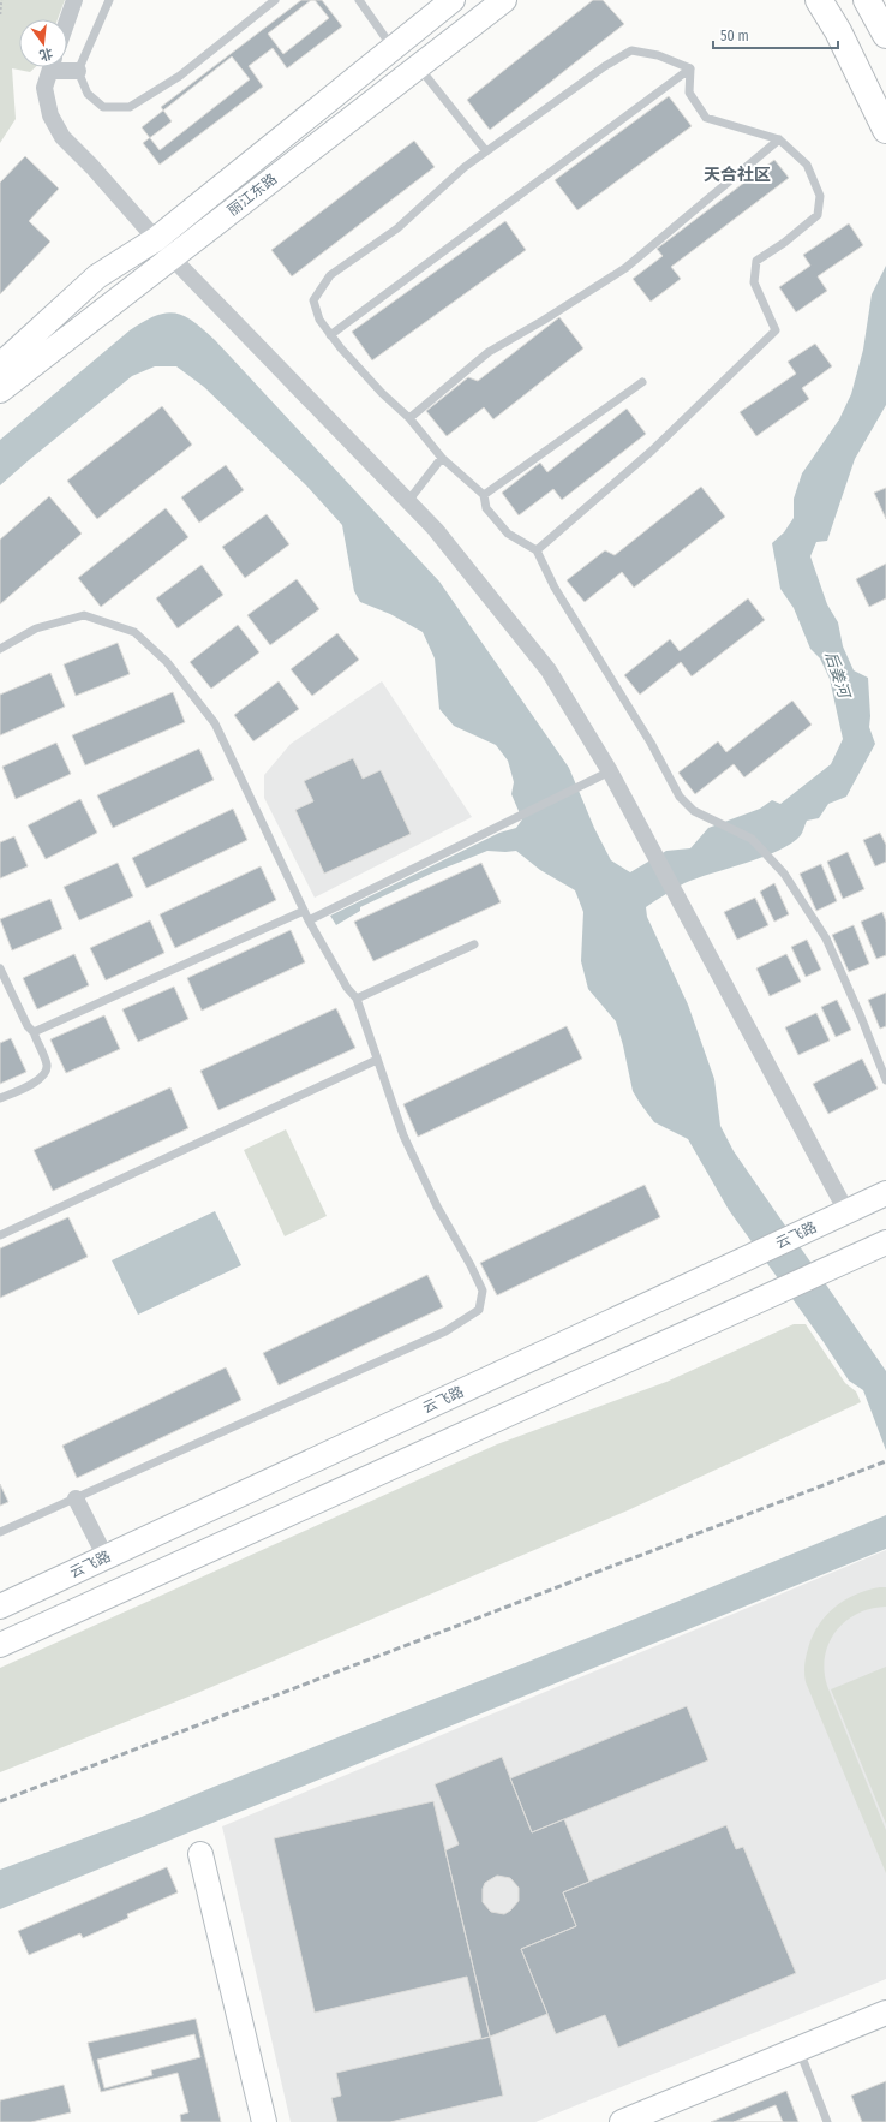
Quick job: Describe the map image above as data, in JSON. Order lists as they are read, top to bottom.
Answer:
{
  "streets": {
    "main road": ["丽江东路", "云飞路"]
  },
  "districts": ["天合社区"],
  "water": ["后姜河"],
  "scale_bar": "50 m",
  "north": "bottom"
}
